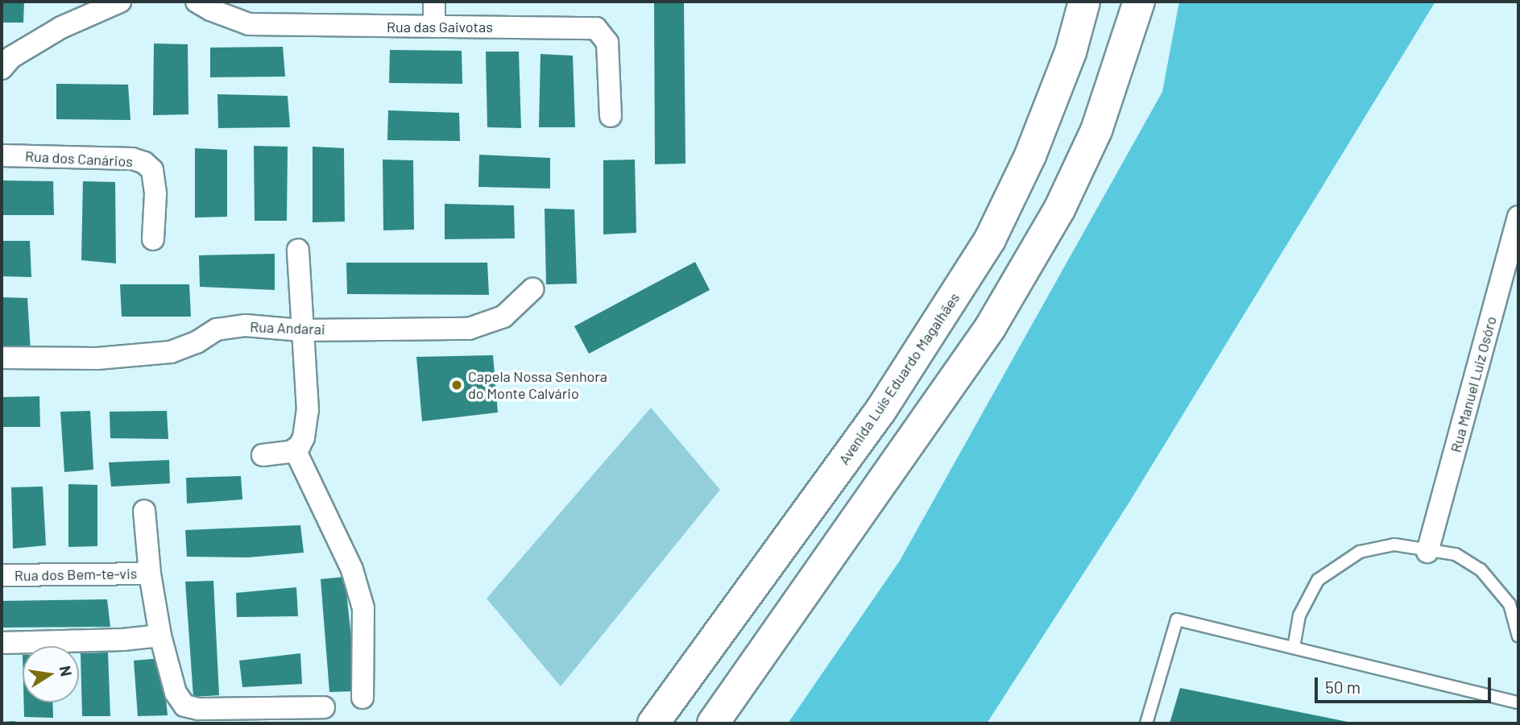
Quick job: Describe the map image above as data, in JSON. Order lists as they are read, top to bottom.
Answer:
{
  "streets": {
    "main road": ["Avenida Luís Eduardo Magalhães"],
    "street": [
      "Rua das Gaivotas",
      "Rua dos Canários",
      "Rua Andarai",
      "Rua Manuel Luiz Osóro",
      "Rua dos Bem-te-vis"
    ]
  },
  "places": ["Capela Nossa Senhora do Monte Calvário"],
  "scale_bar": "50 m",
  "north": "right"
}
